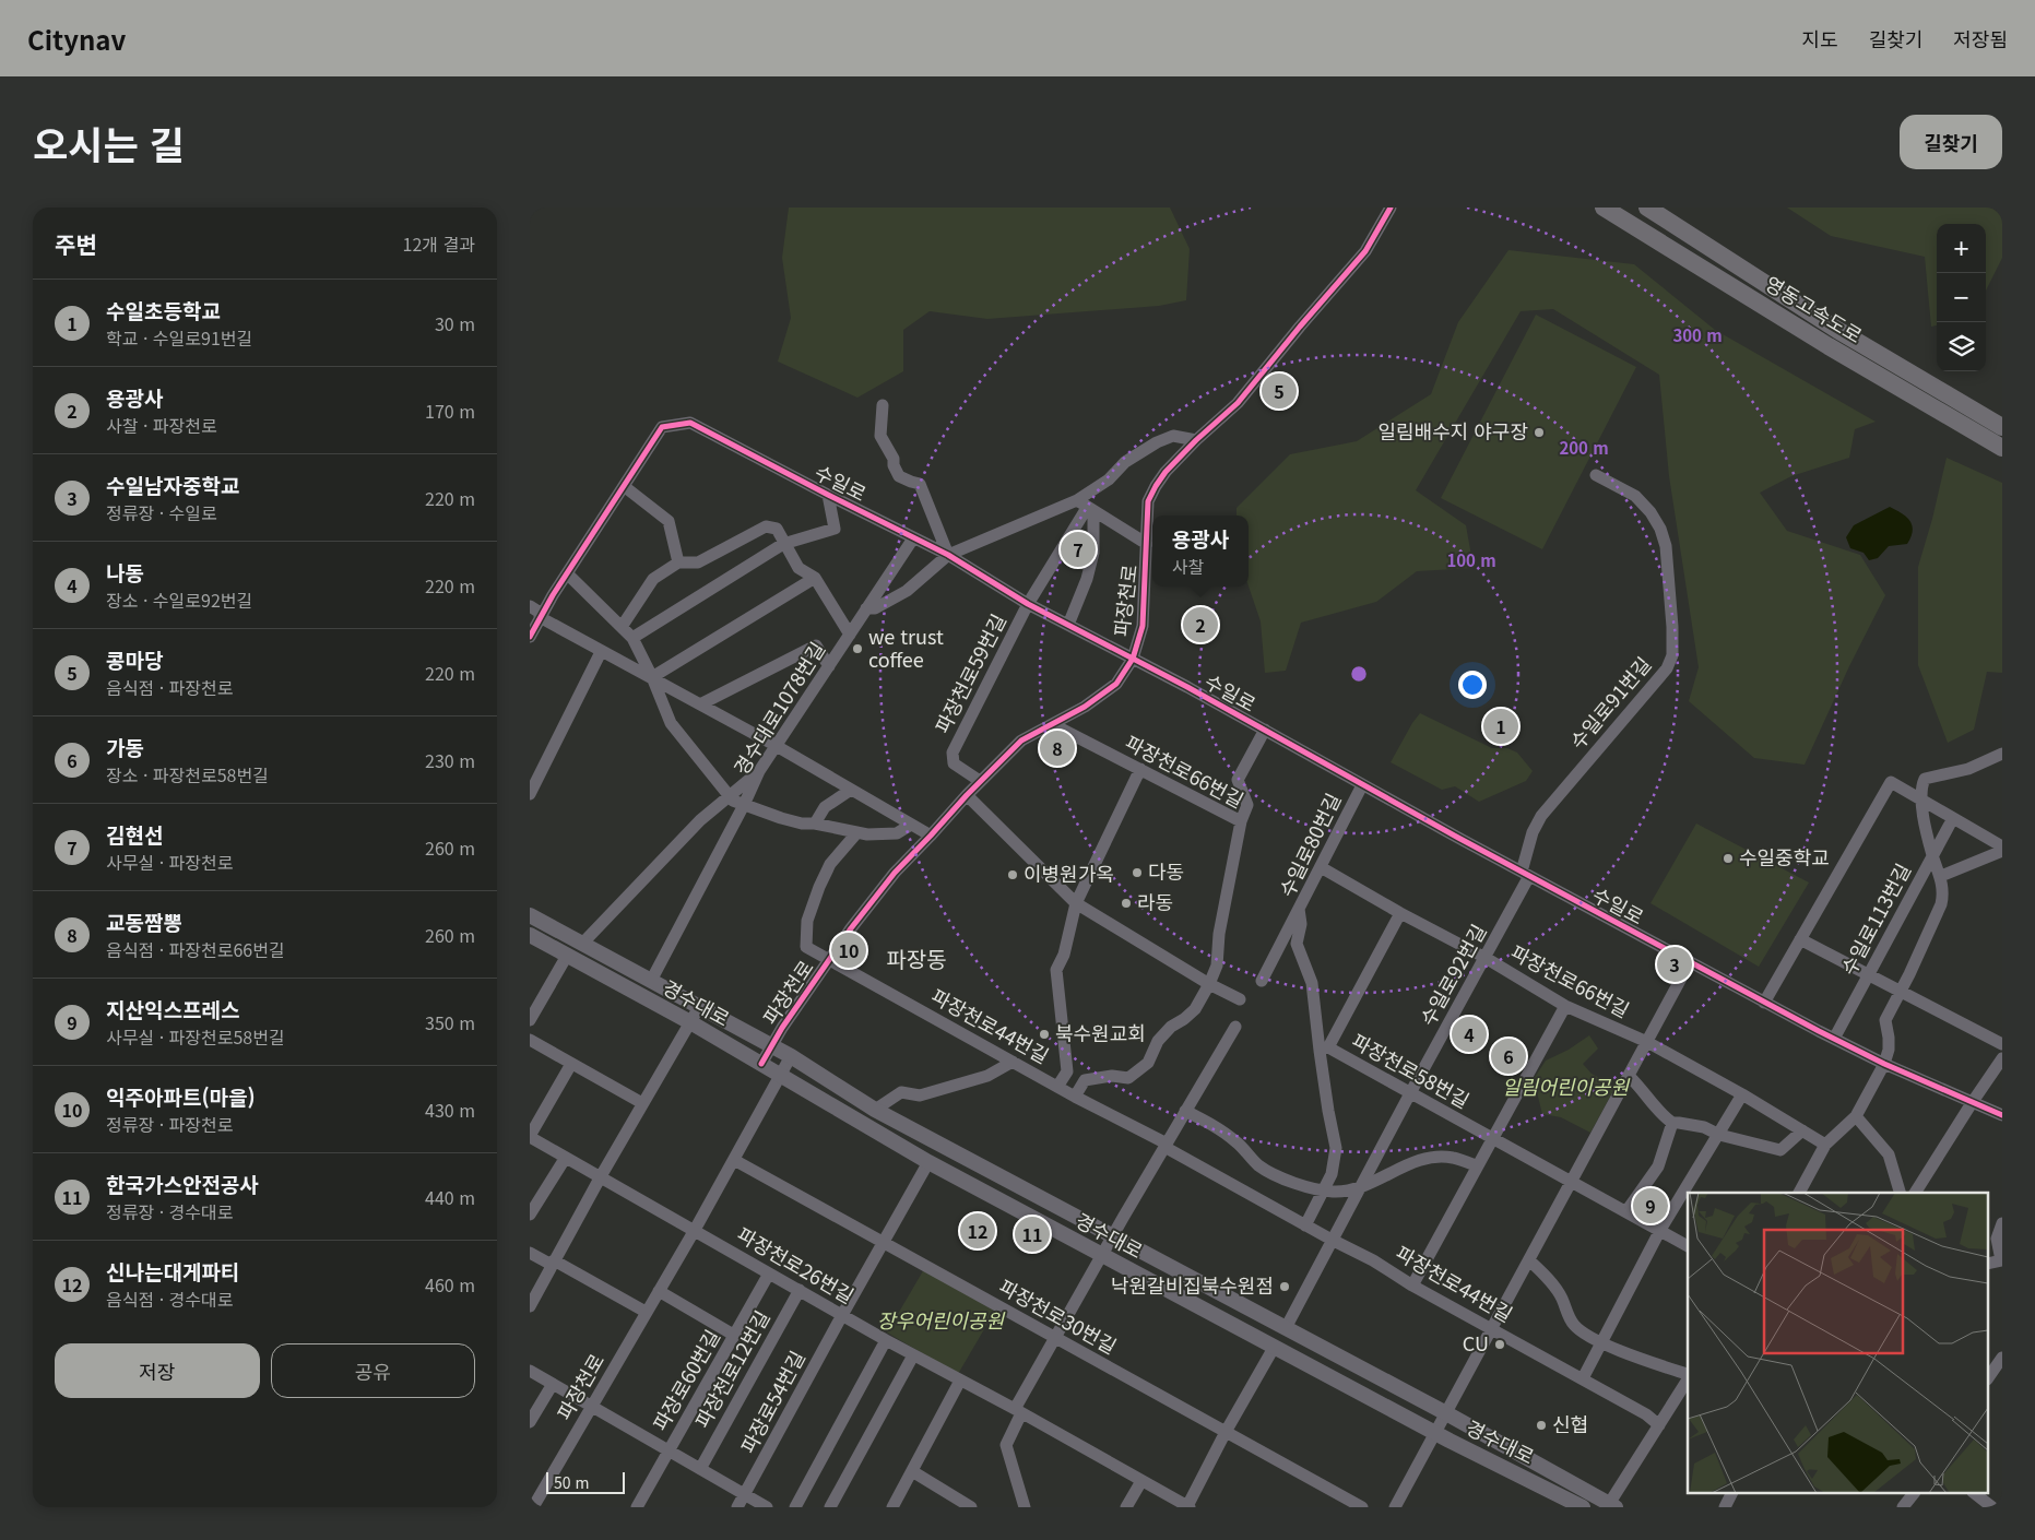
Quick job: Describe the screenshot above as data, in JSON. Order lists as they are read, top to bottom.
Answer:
{
  "streets": {
    "highway": ["영동고속도로"],
    "main road": ["경수대로"],
    "street": [
      "수일로",
      "파장천로",
      "파장천로59번길",
      "수일로91번길",
      "경수대로1078번길",
      "파장천로66번길",
      "수일로80번길",
      "수일로113번길",
      "수일로92번길",
      "파장천로44번길",
      "파장천로58번길",
      "파장천로26번길",
      "파장천로30번길",
      "파장천로12번길",
      "파장로60번길",
      "파장로54번길"
    ]
  },
  "crossings": [
    ["수일로", "파장천로"],
    ["수일로", "파장천로59번길"],
    ["수일로", "수일로91번길"],
    ["수일로", "경수대로1078번길"],
    ["수일로", "파장천로66번길"],
    ["수일로", "수일로80번길"],
    ["수일로", "수일로113번길"],
    ["수일로", "수일로92번길"],
    ["파장천로", "파장천로59번길"],
    ["파장천로", "경수대로1078번길"],
    ["파장천로", "파장천로66번길"],
    ["파장천로", "경수대로"],
    ["파장천로", "파장천로44번길"],
    ["파장천로", "파장천로26번길"],
    ["파장천로", "파장천로30번길"],
    ["수일로91번길", "수일로92번길"],
    ["경수대로1078번길", "경수대로"],
    ["파장천로66번길", "수일로80번길"],
    ["파장천로66번길", "수일로92번길"],
    ["파장천로66번길", "파장천로58번길"],
    ["수일로92번길", "경수대로"],
    ["수일로92번길", "파장천로44번길"],
    ["수일로92번길", "파장천로58번길"],
    ["경수대로", "파장로54번길"],
    ["파장천로26번길", "파장천로12번길"],
    ["파장천로26번길", "파장로60번길"],
    ["파장천로26번길", "파장로54번길"],
    ["파장천로30번길", "파장로54번길"]
  ],
  "districts": ["파장동"],
  "parks": ["일림어린이공원", "장우어린이공원"],
  "places": [
    "일림배수지 야구장",
    "we trust coffee",
    "수일중학교",
    "다동",
    "이병원가옥",
    "라동",
    "북수원교회",
    "낙원갈비집북수원점",
    "CU",
    "신협"
  ],
  "scale_bar": "50 m",
  "page": {
    "header": "Citynav",
    "nav": ["지도", "길찾기", "저장됨"],
    "title": "오시는 길",
    "buttons": [
      "길찾기",
      ["저장", "공유"]
    ],
    "heading": ["주변", "12개 결과"],
    "map_buttons": ["+", "−"],
    "list": [
      {
        "mark": "1",
        "name": "수일초등학교",
        "note": "학교 · 수일로91번길",
        "value": "30 m"
      },
      {
        "mark": "2",
        "name": "용광사",
        "note": "사찰 · 파장천로",
        "value": "170 m"
      },
      {
        "mark": "3",
        "name": "수일남자중학교",
        "note": "정류장 · 수일로",
        "value": "220 m"
      },
      {
        "mark": "4",
        "name": "나동",
        "note": "장소 · 수일로92번길",
        "value": "220 m"
      },
      {
        "mark": "5",
        "name": "콩마당",
        "note": "음식점 · 파장천로",
        "value": "220 m"
      },
      {
        "mark": "6",
        "name": "가동",
        "note": "장소 · 파장천로58번길",
        "value": "230 m"
      },
      {
        "mark": "7",
        "name": "김현선",
        "note": "사무실 · 파장천로",
        "value": "260 m"
      },
      {
        "mark": "8",
        "name": "교동짬뽕",
        "note": "음식점 · 파장천로66번길",
        "value": "260 m"
      },
      {
        "mark": "9",
        "name": "지산익스프레스",
        "note": "사무실 · 파장천로58번길",
        "value": "350 m"
      },
      {
        "mark": "10",
        "name": "익주아파트(마을)",
        "note": "정류장 · 파장천로",
        "value": "430 m"
      },
      {
        "mark": "11",
        "name": "한국가스안전공사",
        "note": "정류장 · 경수대로",
        "value": "440 m"
      },
      {
        "mark": "12",
        "name": "신나는대게파티",
        "note": "음식점 · 경수대로",
        "value": "460 m"
      }
    ],
    "pins": [
      "5",
      "7",
      "2",
      "1",
      "8",
      "10",
      "3",
      "4",
      "6",
      "9",
      "12",
      "11"
    ],
    "popup": ["용광사", "사찰"],
    "scale": "50 m"
  },
  "rings": ["300 m", "200 m", "100 m"]
}
